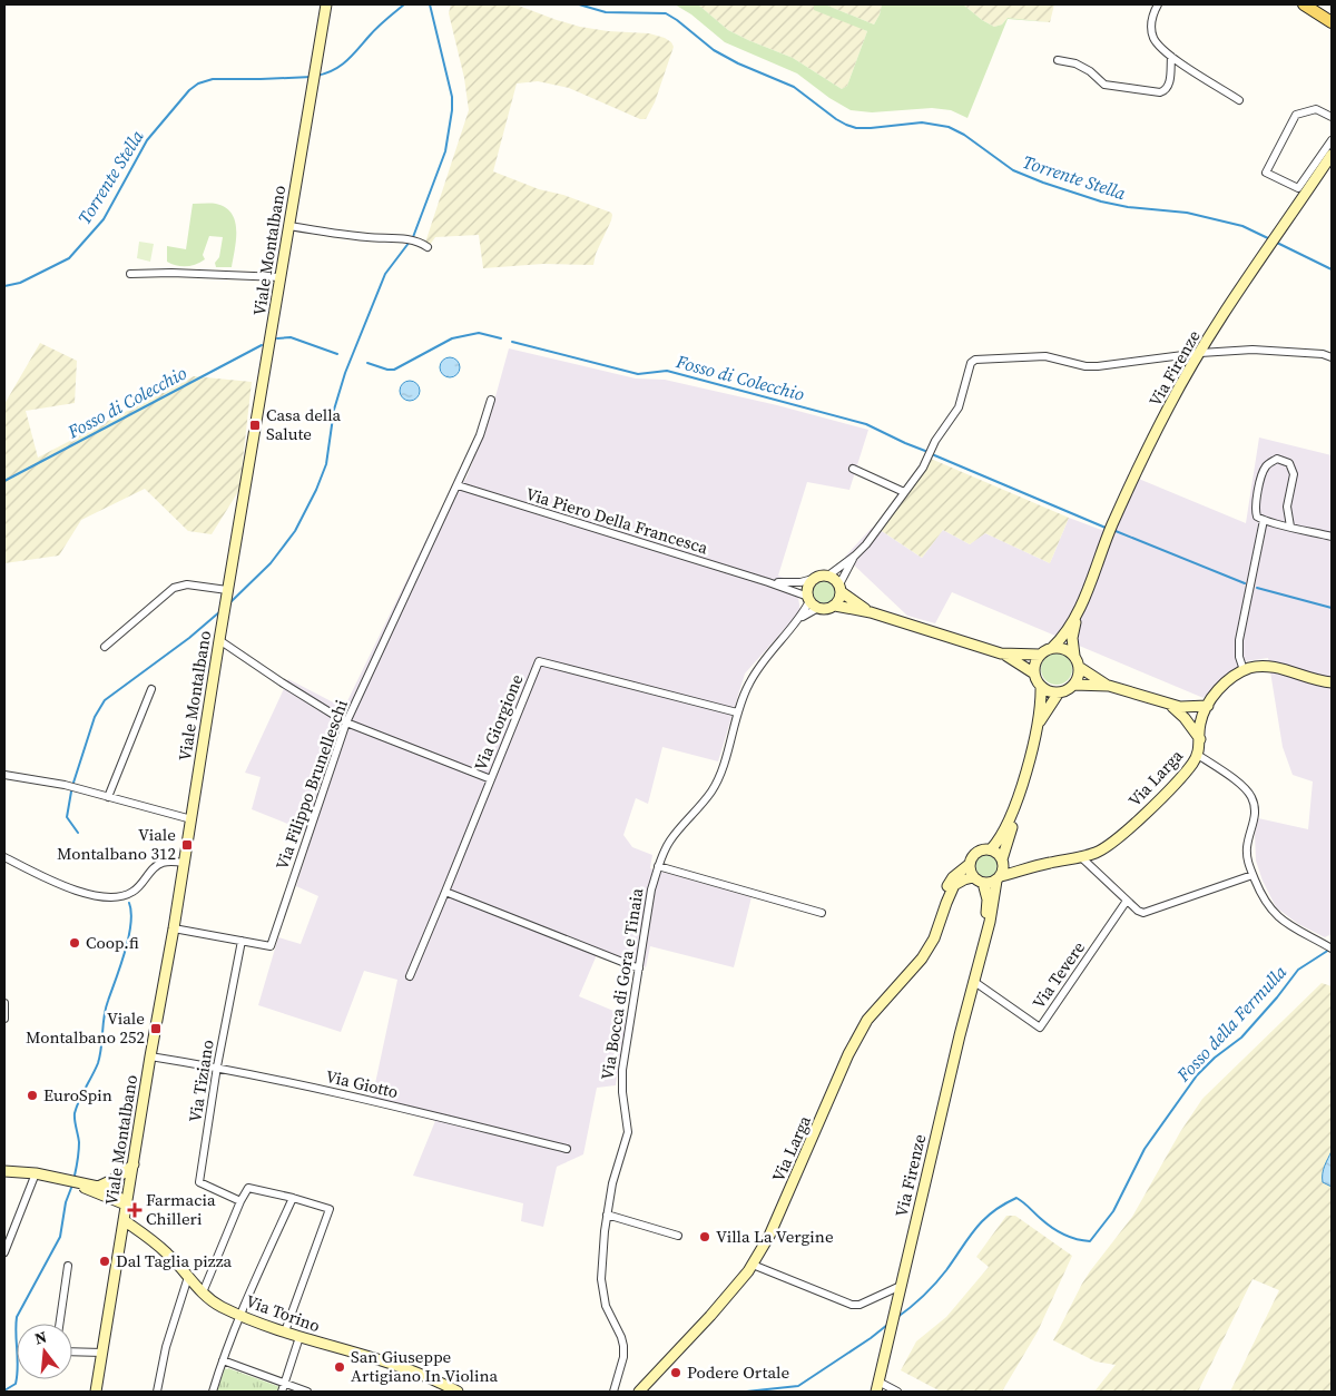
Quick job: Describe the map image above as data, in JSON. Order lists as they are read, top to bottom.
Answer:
{
  "streets": {
    "street": [
      "Viale Montalbano",
      "Via Firenze",
      "Via Piero Della Francesca",
      "Via Giorgione",
      "Via Larga",
      "Via Filippo Brunelleschi",
      "Via Tevere",
      "Via Bocca di Gora e Tinaia",
      "Via Tiziano",
      "Via Giotto",
      "Via Torino"
    ]
  },
  "crossings": [
    ["Viale Montalbano", "Via Filippo Brunelleschi"],
    ["Viale Montalbano", "Via Giotto"],
    ["Viale Montalbano", "Via Torino"],
    ["Via Firenze", "Via Larga"],
    ["Via Firenze", "Via Tevere"],
    ["Via Piero Della Francesca", "Via Filippo Brunelleschi"],
    ["Via Giorgione", "Via Bocca di Gora e Tinaia"],
    ["Via Filippo Brunelleschi", "Via Tiziano"],
    ["Via Tiziano", "Via Giotto"]
  ],
  "water": ["Torrente Stella", "Fosso di Colecchio", "Fosso della Fermulla"],
  "places": {
    "transit": ["Casa della Salute", "Viale Montalbano 312", "Viale Montalbano 252"],
    "other": [
      "Coop.fi",
      "EuroSpin",
      "Villa La Vergine",
      "Dal Taglia pizza",
      "San Giuseppe Artigiano In Violina",
      "Podere Ortale"
    ],
    "health": ["Farmacia Chilleri"]
  },
  "north": "top"
}
